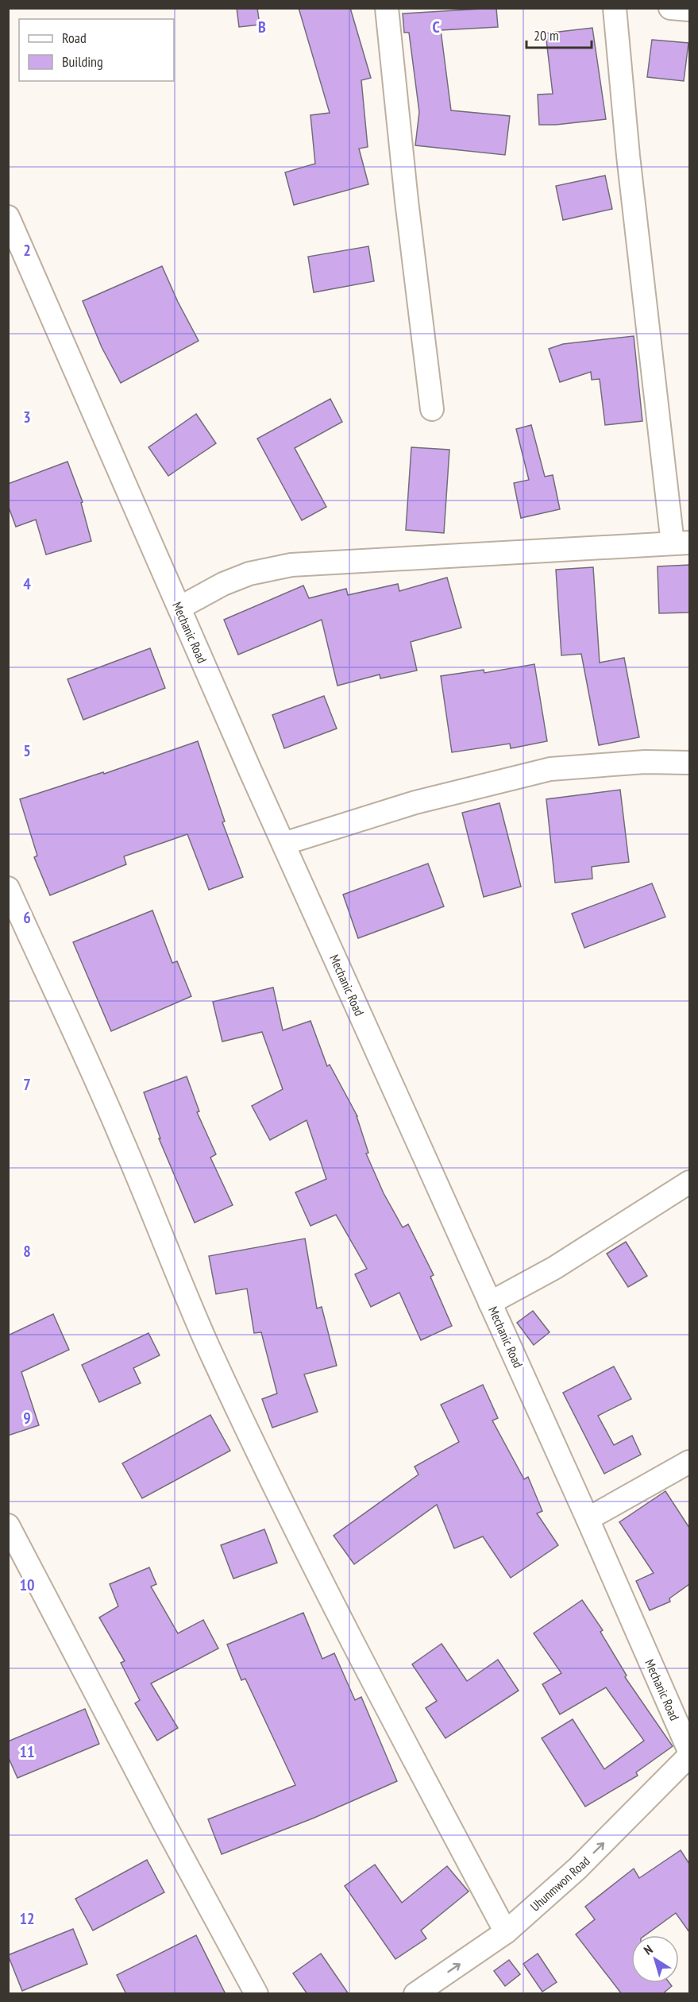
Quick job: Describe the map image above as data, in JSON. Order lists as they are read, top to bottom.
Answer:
{
  "streets": {
    "street": ["Mechanic Road", "Uhunmwon Road"]
  },
  "one_way": ["Uhunmwon Road"],
  "legend": ["Road", "Building"],
  "scale_bar": "20 m",
  "north": "top left",
  "grid": {
    "columns": ["B", "C"],
    "rows": [
      "2",
      "3",
      "4",
      "5",
      "6",
      "7",
      "8",
      "9",
      "10",
      "11",
      "12"
    ]
  }
}
